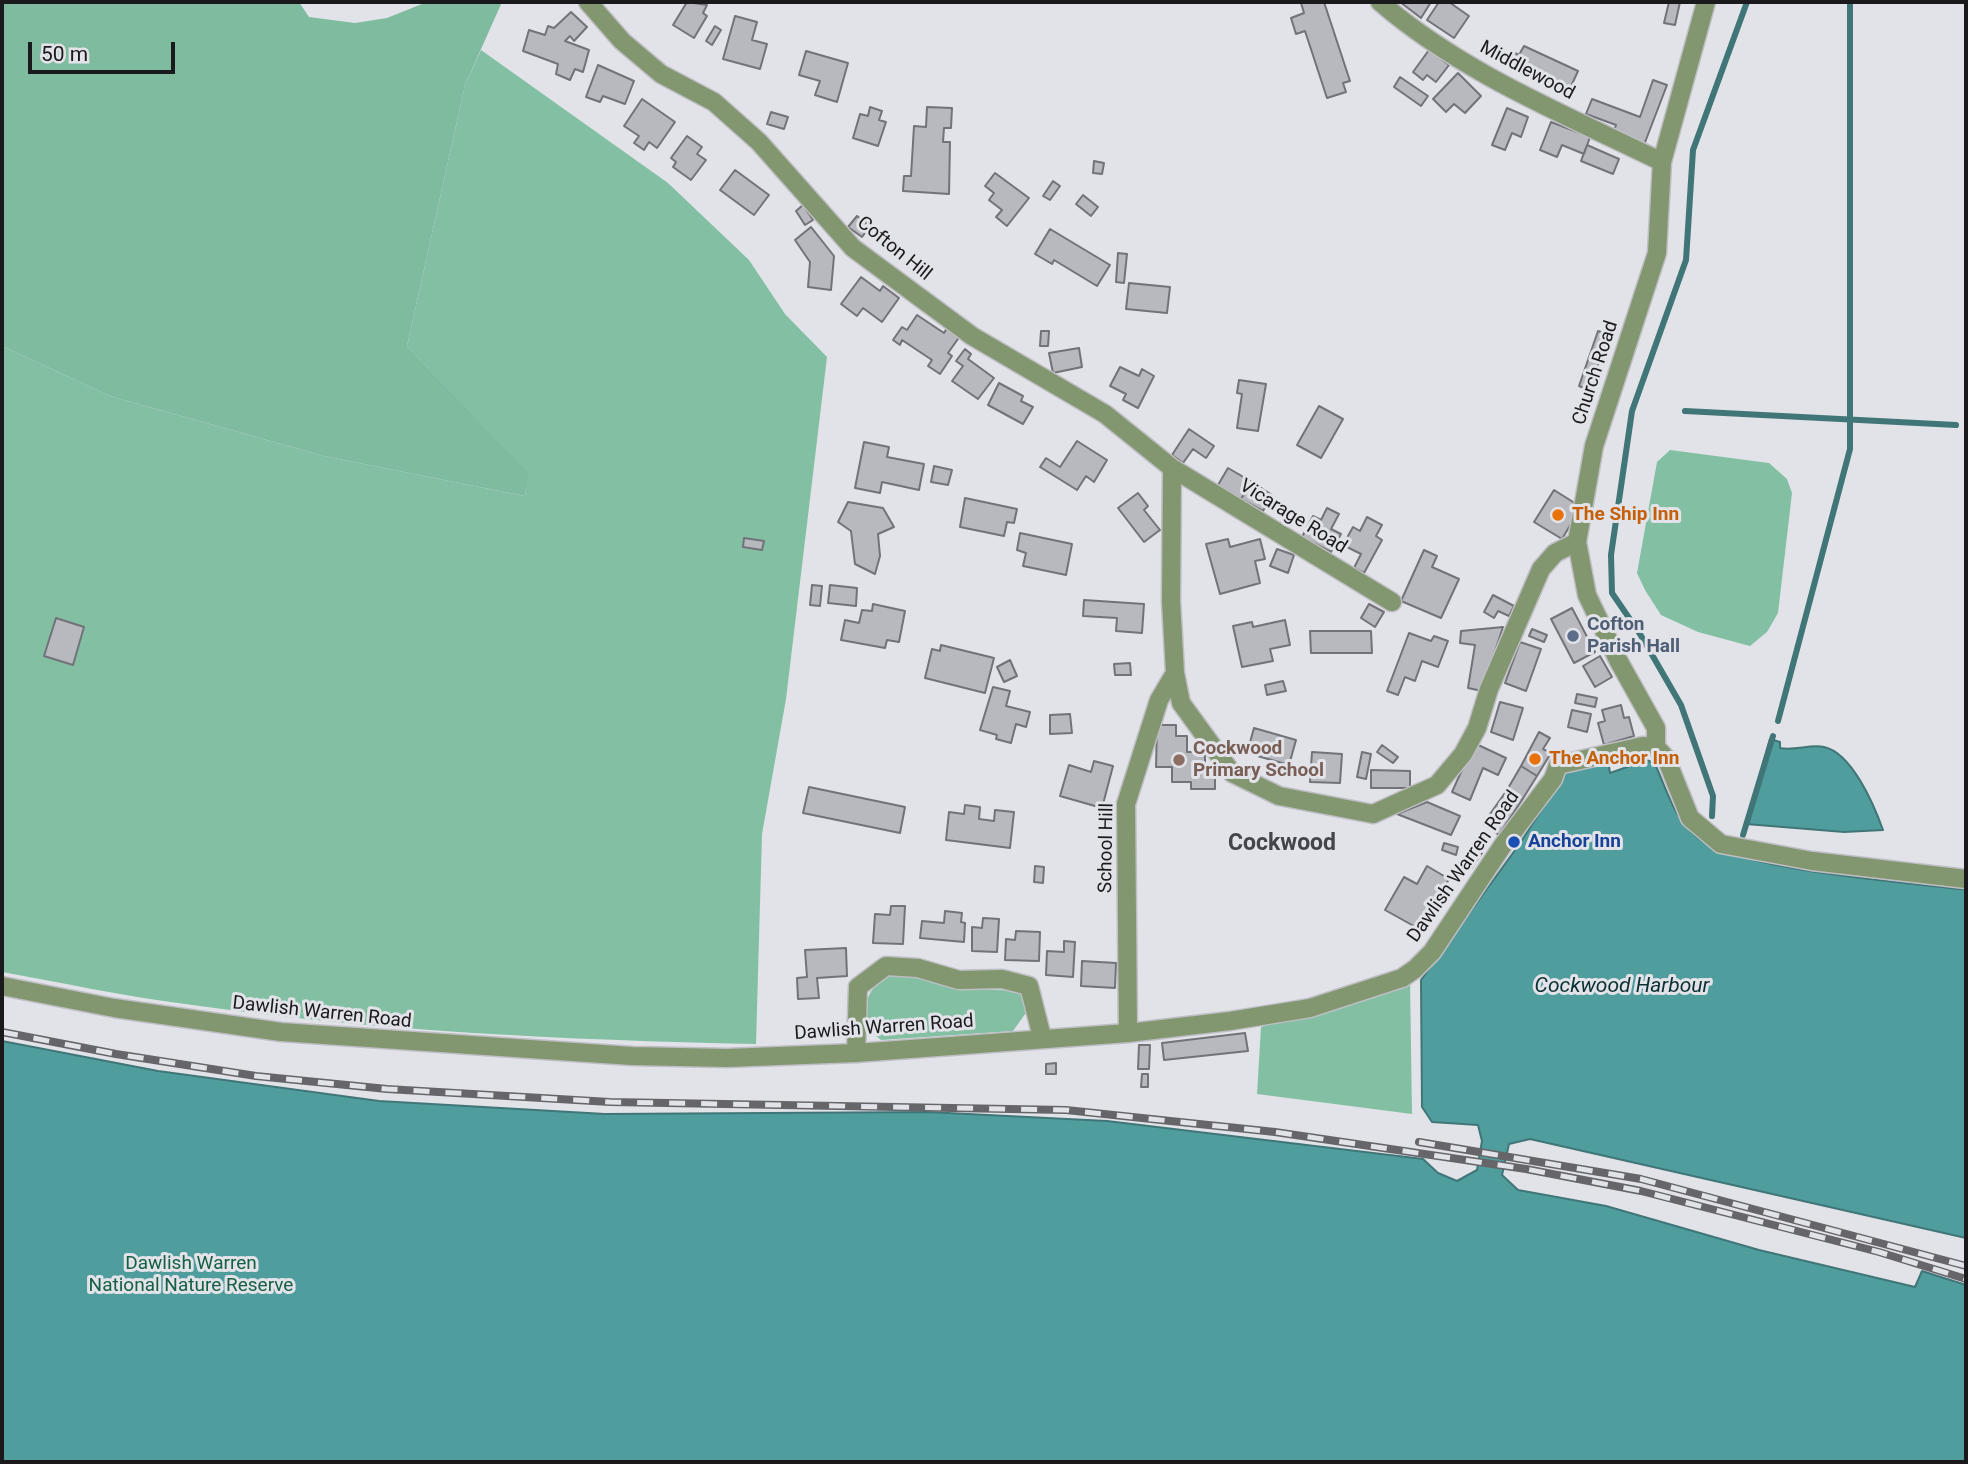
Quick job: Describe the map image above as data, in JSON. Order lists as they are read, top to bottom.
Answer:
{
  "streets": {
    "street": [
      "Middlewood",
      "Cofton Hill",
      "Church Road",
      "Vicarage Road",
      "School Hill",
      "Dawlish Warren Road"
    ]
  },
  "crossings": [
    ["Middlewood", "Church Road"],
    ["Cofton Hill", "Vicarage Road"],
    ["Church Road", "Dawlish Warren Road"],
    ["School Hill", "Dawlish Warren Road"]
  ],
  "districts": ["Cockwood"],
  "water": ["Cockwood Harbour"],
  "parks": ["Dawlish Warren National Nature Reserve"],
  "places": [
    "The Ship Inn",
    "Cofton Parish Hall",
    "The Anchor Inn",
    "Cockwood Primary School",
    "Anchor Inn"
  ],
  "scale_bar": "50 m"
}
